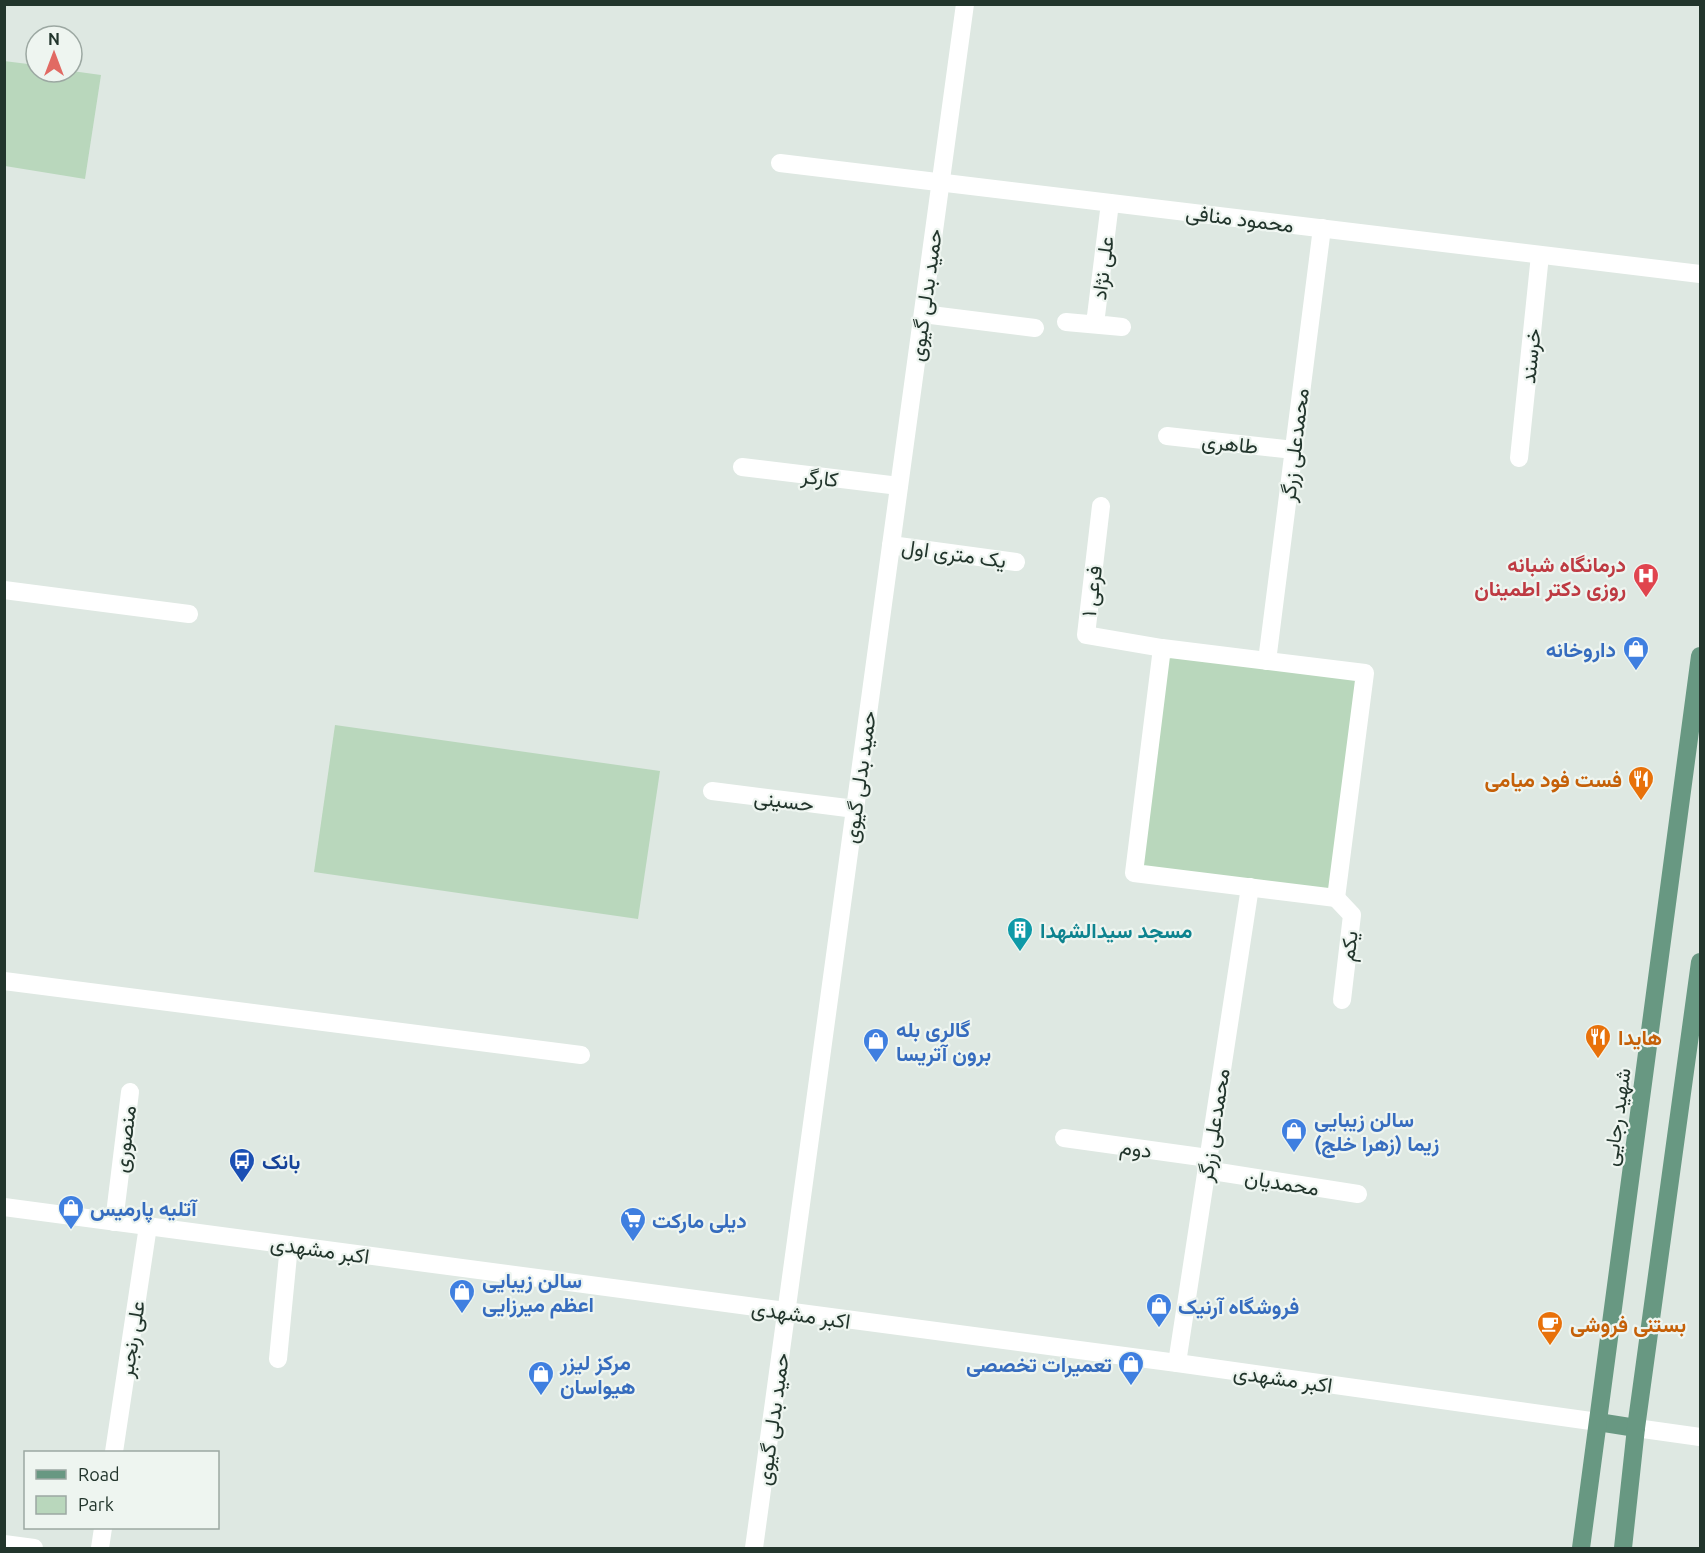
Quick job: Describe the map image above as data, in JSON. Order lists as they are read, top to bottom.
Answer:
{
  "streets": {
    "main road": ["شهید رجایی"],
    "street": [
      "محمود منافی",
      "علی نژاد",
      "حمید بدلی گیوی",
      "خرسند",
      "طاهری",
      "محمدعلی زرگر",
      "کارگر",
      "یک متری اول",
      "فرعی ۱",
      "حسینی",
      "یکم",
      "منصوری",
      "دوم",
      "محمدیان",
      "اکبر مشهدی",
      "علی رنجبر"
    ]
  },
  "crossings": [
    ["محمود منافی", "علی نژاد"],
    ["محمود منافی", "حمید بدلی گیوی"],
    ["محمود منافی", "خرسند"],
    ["محمود منافی", "محمدعلی زرگر"],
    ["حمید بدلی گیوی", "کارگر"],
    ["حمید بدلی گیوی", "یک متری اول"],
    ["حمید بدلی گیوی", "حسینی"],
    ["حمید بدلی گیوی", "اکبر مشهدی"],
    ["طاهری", "محمدعلی زرگر"],
    ["محمدعلی زرگر", "دوم"],
    ["محمدعلی زرگر", "محمدیان"],
    ["محمدعلی زرگر", "اکبر مشهدی"],
    ["شهید رجایی", "اکبر مشهدی"],
    ["منصوری", "اکبر مشهدی"],
    ["دوم", "محمدیان"],
    ["اکبر مشهدی", "علی رنجبر"]
  ],
  "places": {
    "hospital": ["درمانگاه شبانه روزی دکتر اطمینان"],
    "shop": [
      "داروخانه",
      "گالری بله برون آتریسا",
      "سالن زیبایی زیما (زهرا خلج)",
      "آتلیه پارمیس",
      "سالن زیبایی اعظم میرزایی",
      "فروشگاه آرنیک",
      "تعمیرات تخصصی",
      "مرکز لیزر هیواسان"
    ],
    "restaurant": ["فست فود میامی", "هایدا"],
    "building": ["مسجد سیدالشهدا"],
    "bus stop": ["بانک"],
    "supermarket": ["دیلی مارکت"],
    "cafe": ["بستنی فروشی"]
  },
  "legend": ["Road", "Park"],
  "north": "top"
}
